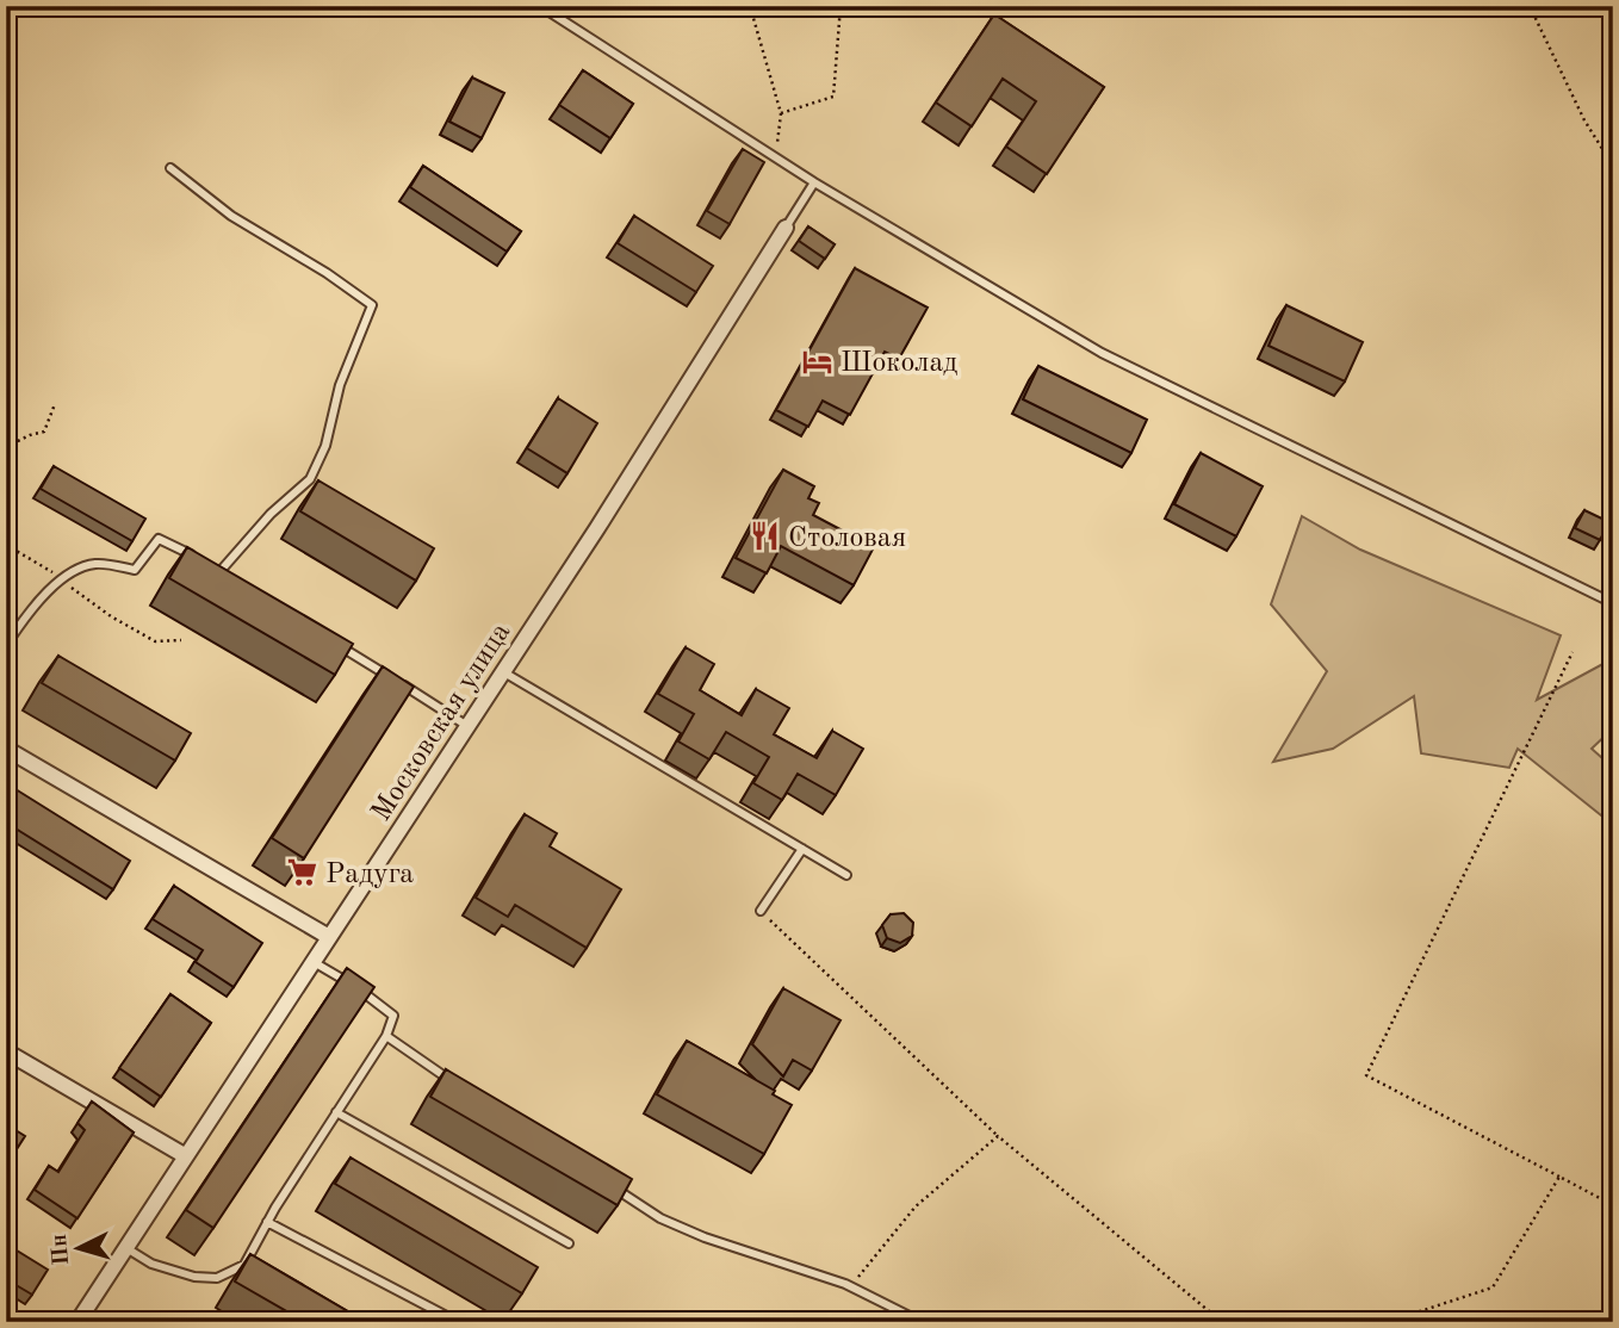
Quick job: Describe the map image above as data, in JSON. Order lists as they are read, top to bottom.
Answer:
{
  "streets": {
    "street": ["Московская улица"]
  },
  "places": {
    "hotel": ["Шоколад"],
    "restaurant": ["Столовая"],
    "supermarket": ["Радуга"]
  },
  "north": "left"
}
